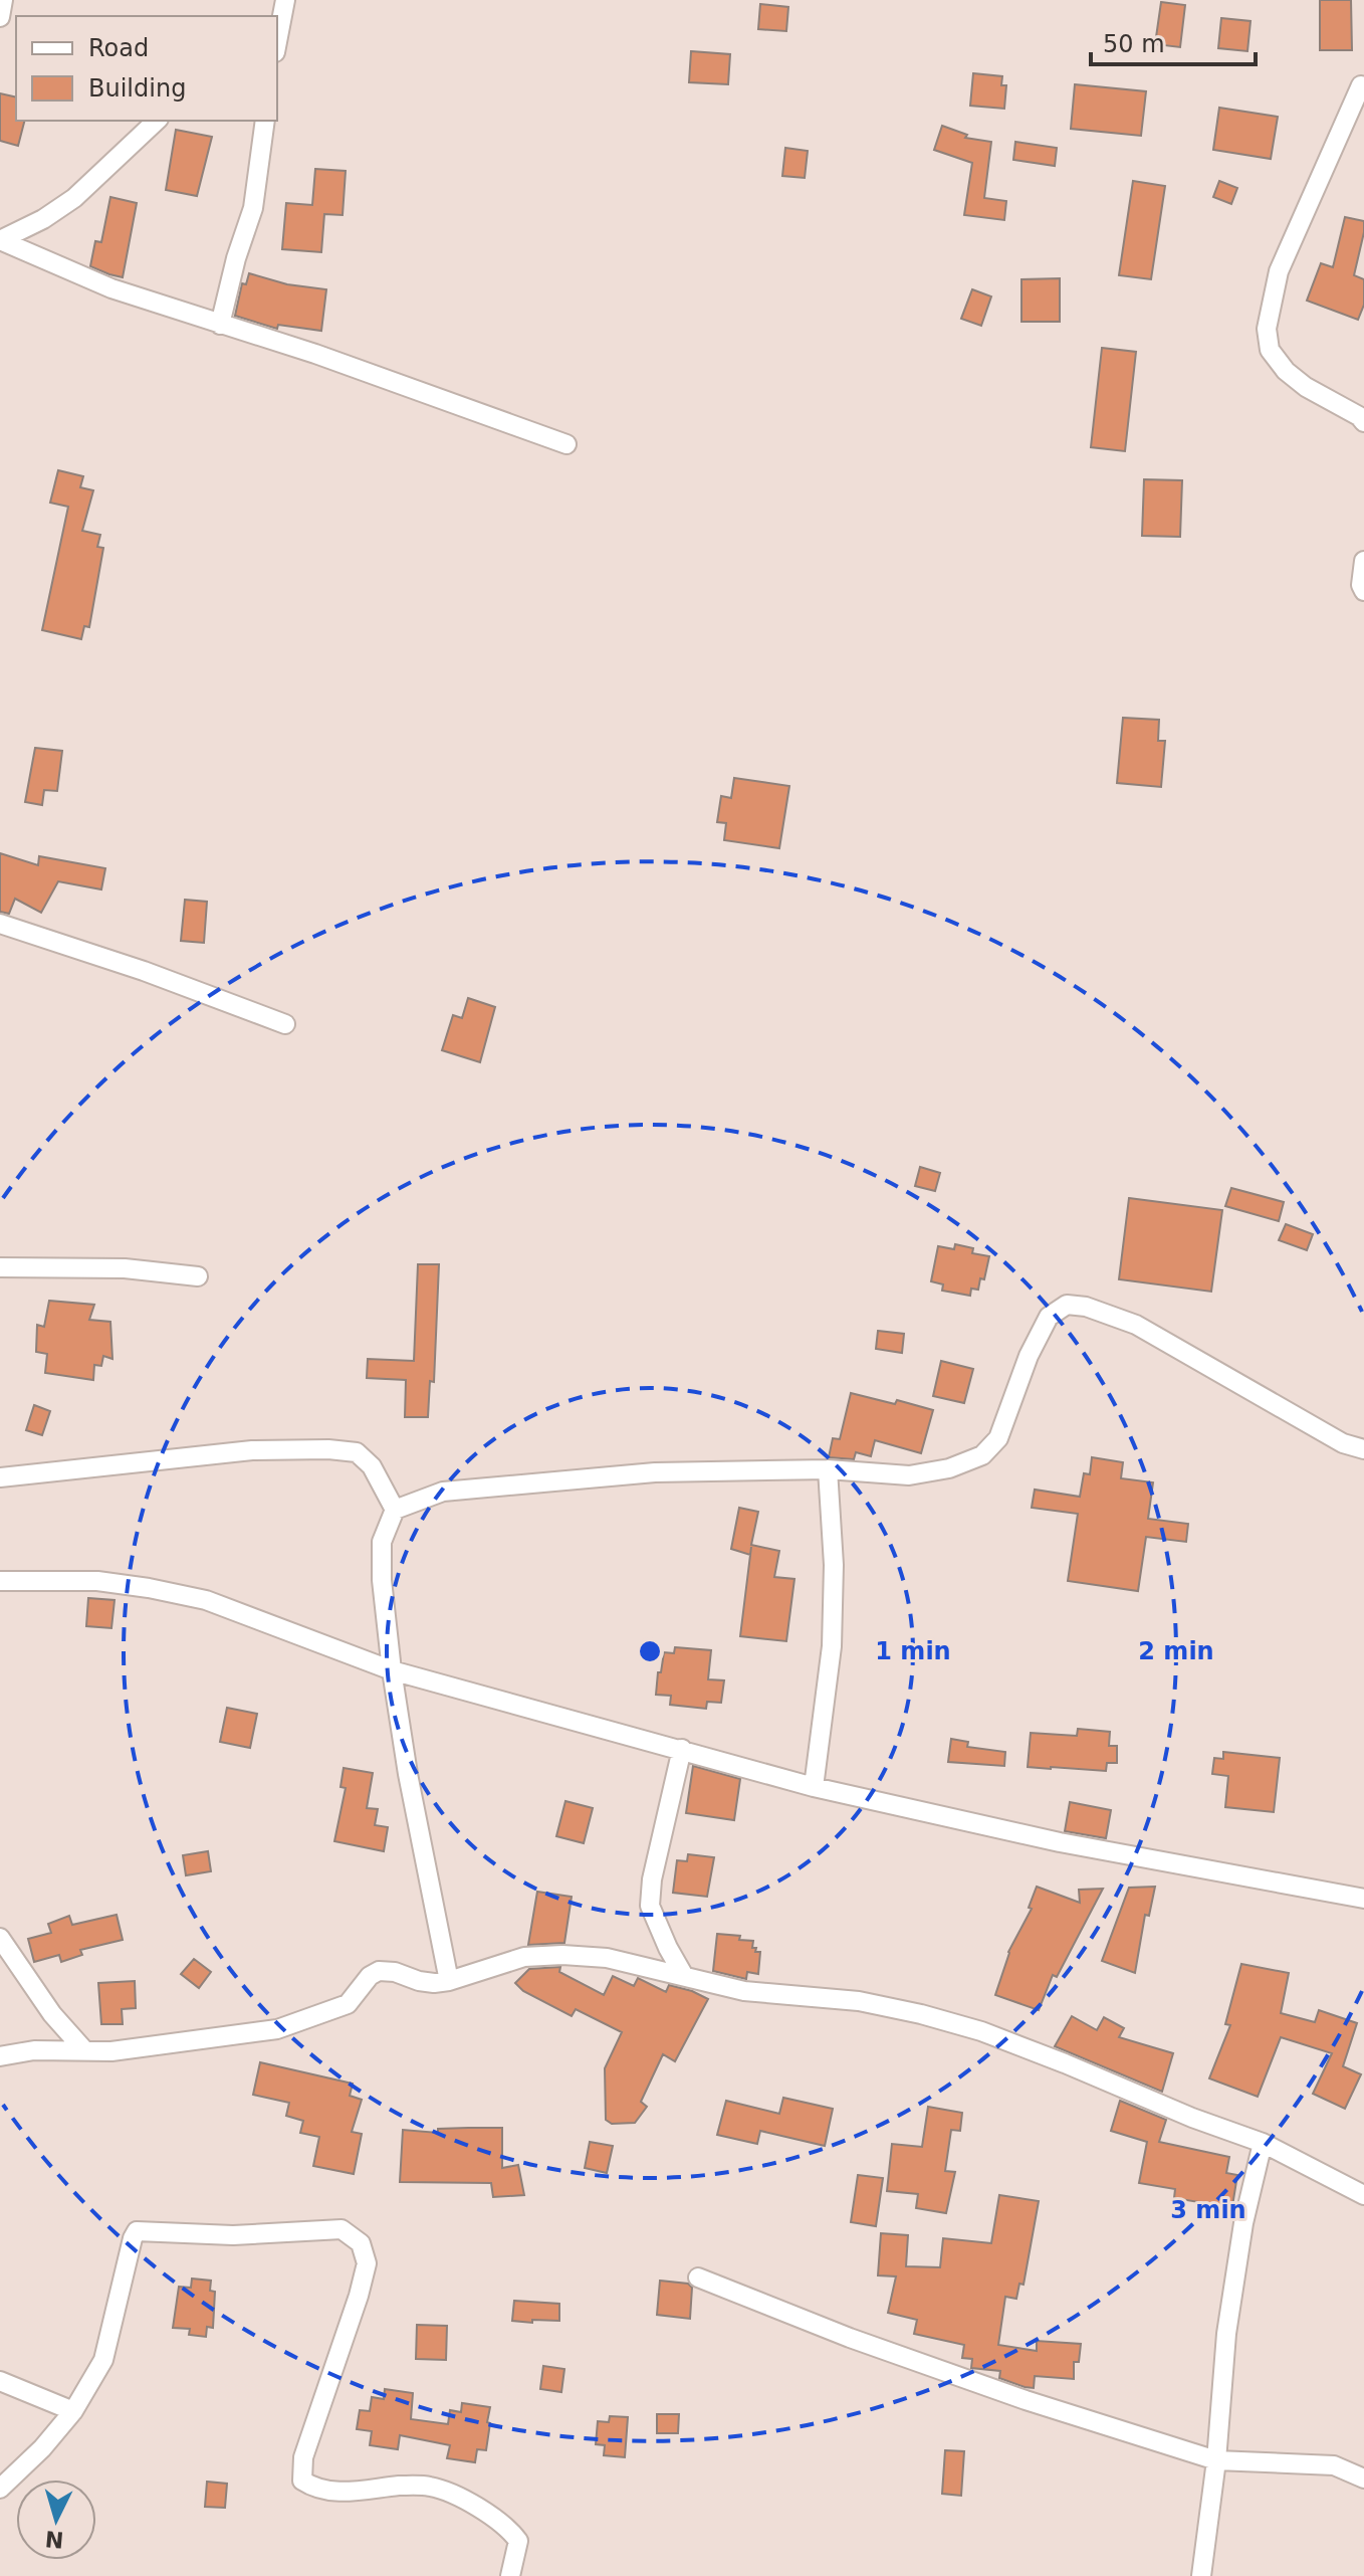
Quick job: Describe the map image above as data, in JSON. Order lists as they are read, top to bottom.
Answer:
{
  "legend": ["Road", "Building"],
  "scale_bar": "50 m",
  "north": "bottom",
  "rings": ["1 min", "2 min", "3 min"]
}
